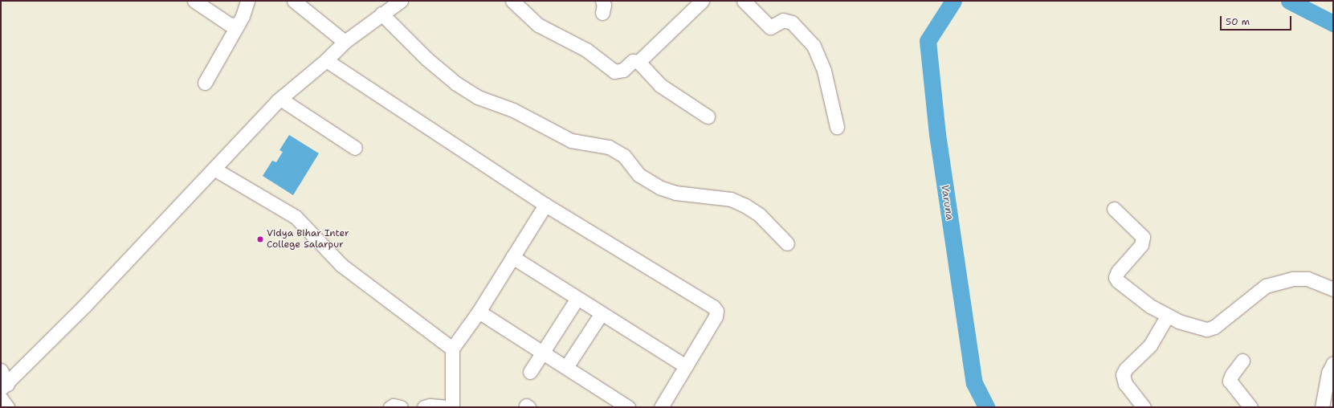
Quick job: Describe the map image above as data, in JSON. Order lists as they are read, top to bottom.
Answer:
{
  "water": ["Varuna"],
  "places": ["Vidya Bihar Inter College Salarpur"],
  "scale_bar": "50 m"
}
